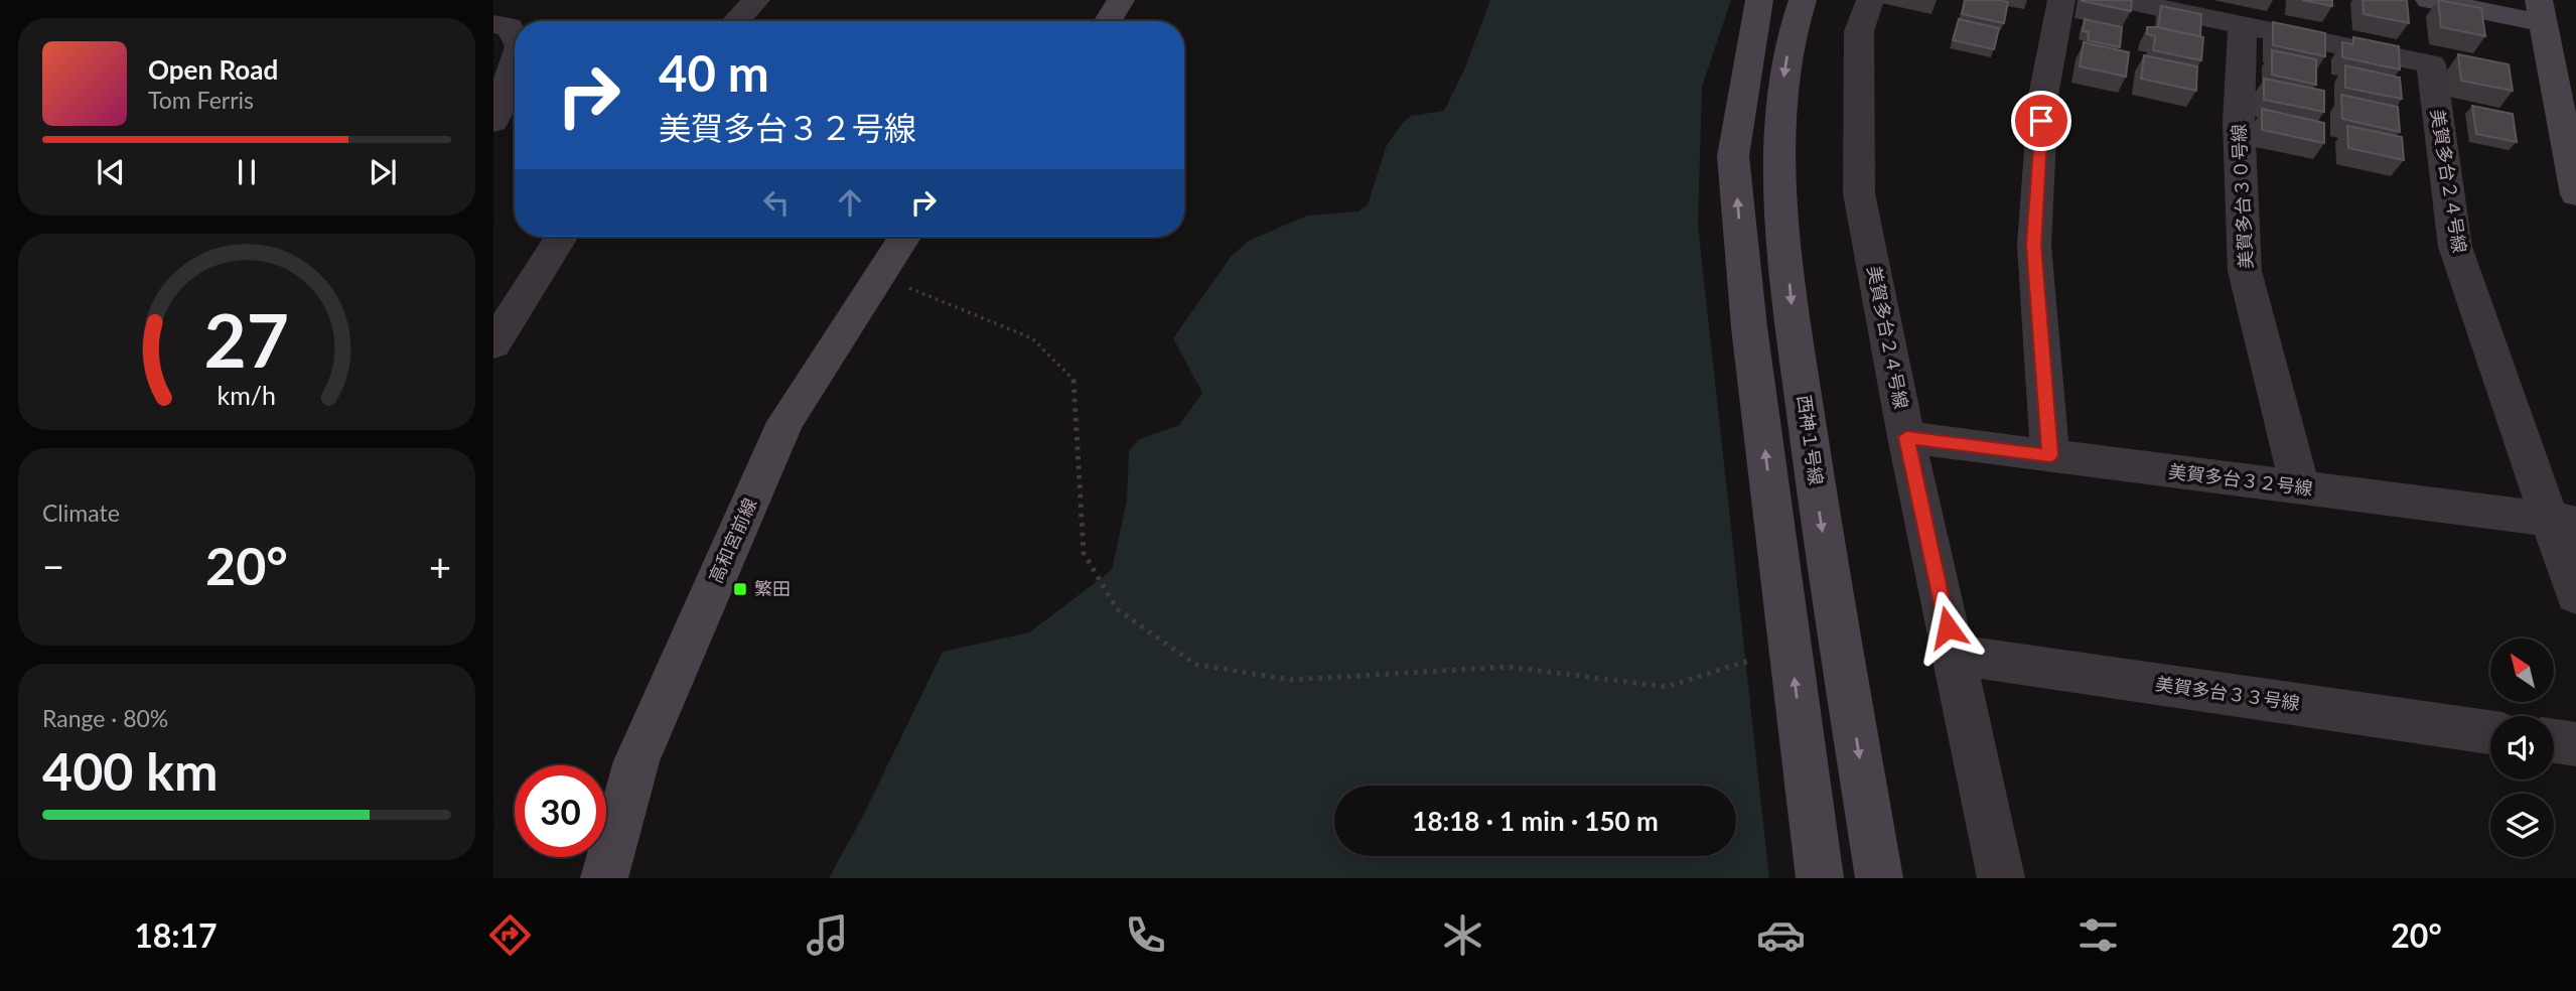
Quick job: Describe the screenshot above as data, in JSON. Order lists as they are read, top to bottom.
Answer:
{
  "streets": {
    "street": [
      "美賀多台２４号線",
      "美賀多台３０号線",
      "西神１号線",
      "美賀多台３２号線",
      "高和宮前線",
      "美賀多台３３号線"
    ]
  },
  "crossings": [
    ["美賀多台２４号線", "美賀多台３０号線"],
    ["美賀多台２４号線", "美賀多台３２号線"],
    ["美賀多台２４号線", "美賀多台３３号線"],
    ["美賀多台３０号線", "美賀多台３２号線"]
  ],
  "places": {
    "transit": ["繁田"]
  },
  "north": "top left",
  "page": {
    "turn": ["40 m", "美賀多台３２号線"],
    "song": ["Open Road", "Tom Ferris"],
    "tile": [
      "Climate",
      ["Range · 80%", "400 km"]
    ],
    "heat": ["−", "20°", "+"],
    "limit": "30",
    "trip": "18:18 · 1 min · 150 m",
    "tabs": ["18:17", "20°"],
    "gauge": ["27", "km/h"]
  }
}
